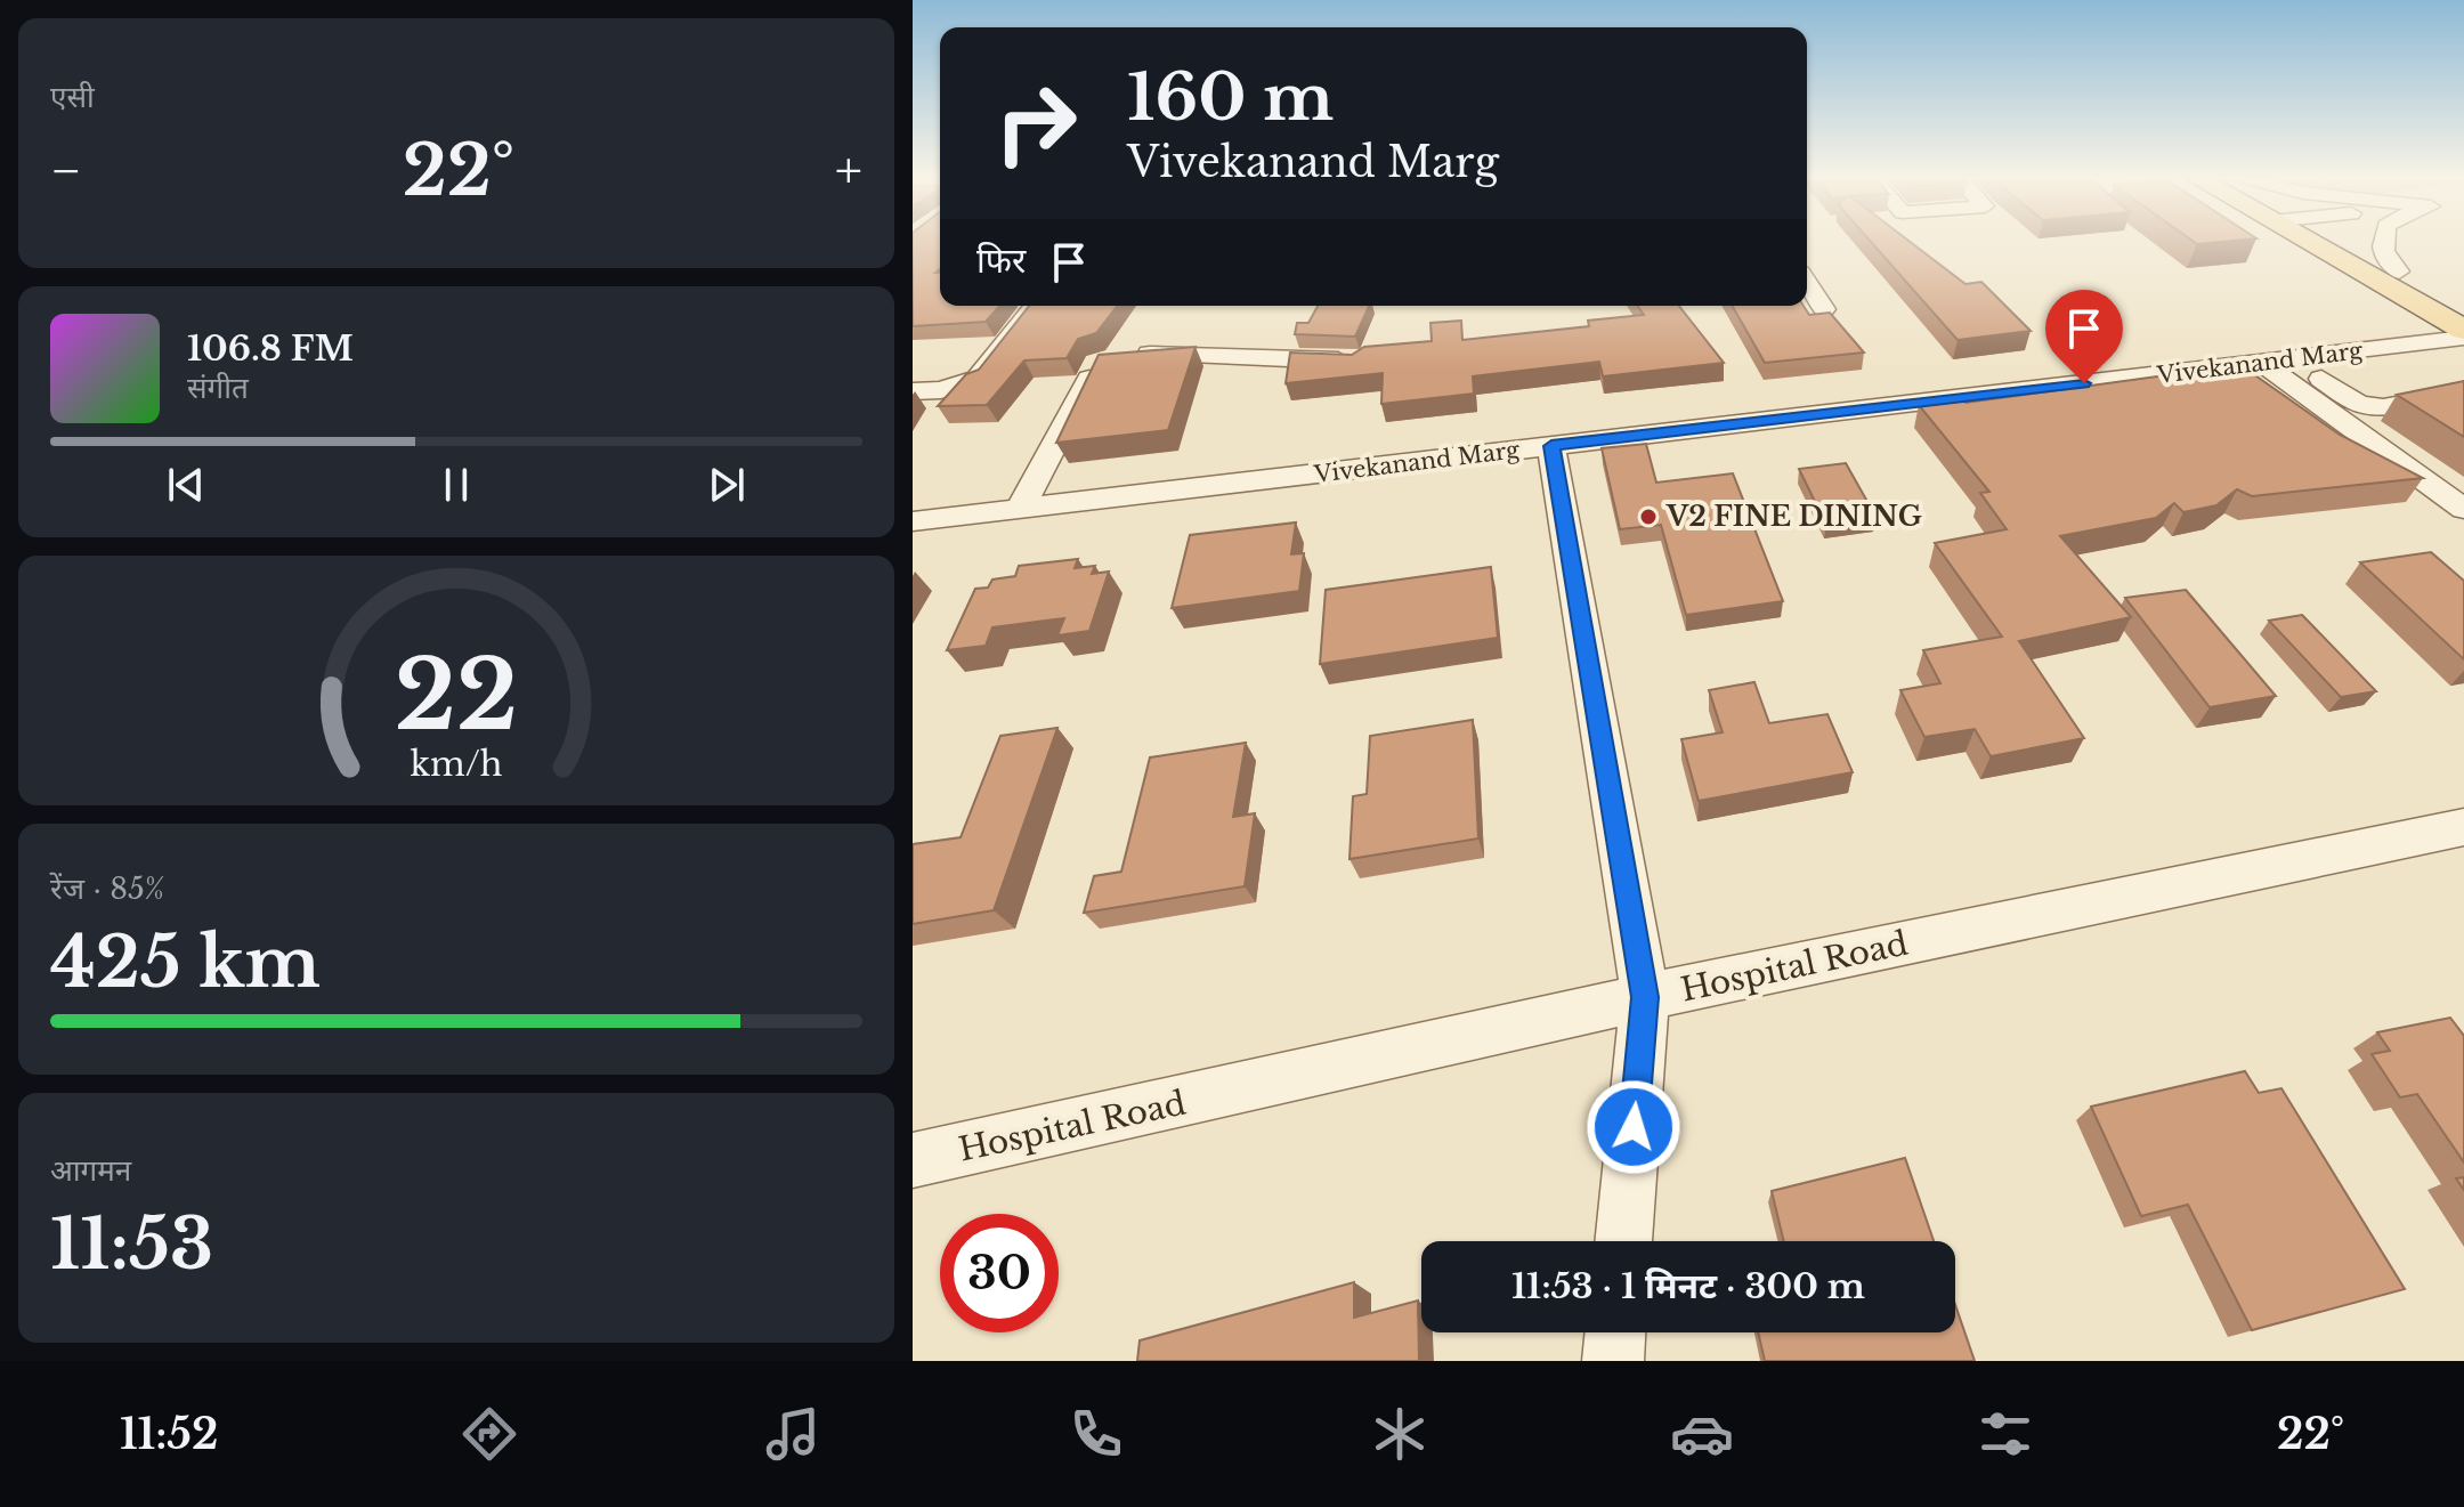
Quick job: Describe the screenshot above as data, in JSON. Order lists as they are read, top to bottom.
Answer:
{
  "streets": {
    "street": ["Vivekanand Marg", "Hospital Road"]
  },
  "places": ["V2 FINE DINING"],
  "page": {
    "tile": [
      "एसी",
      ["रेंज · 85%", "425 km"],
      ["आगमन", "11:53"]
    ],
    "turn": ["160 m", "Vivekanand Marg"],
    "heat": ["−", "22°", "+"],
    "then": "फिर",
    "song": ["106.8 FM", "संगीत"],
    "limit": "30",
    "trip": "11:53 · 1 मिनट · 300 m",
    "tabs": ["11:52", "22°"],
    "gauge": ["22", "km/h"]
  }
}
